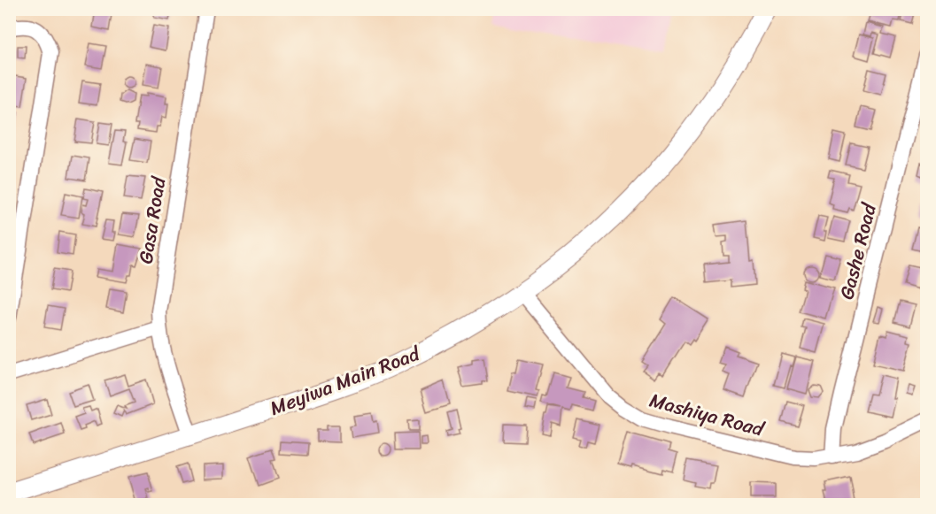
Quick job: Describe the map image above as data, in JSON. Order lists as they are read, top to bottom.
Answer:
{
  "streets": {
    "street": [
      "Gasa Road",
      "Gashe Road",
      "Meyiwa Main Road",
      "Mashiya Road"
    ]
  },
  "crossings": [
    ["Gasa Road", "Meyiwa Main Road"],
    ["Gashe Road", "Mashiya Road"],
    ["Meyiwa Main Road", "Mashiya Road"]
  ]
}
